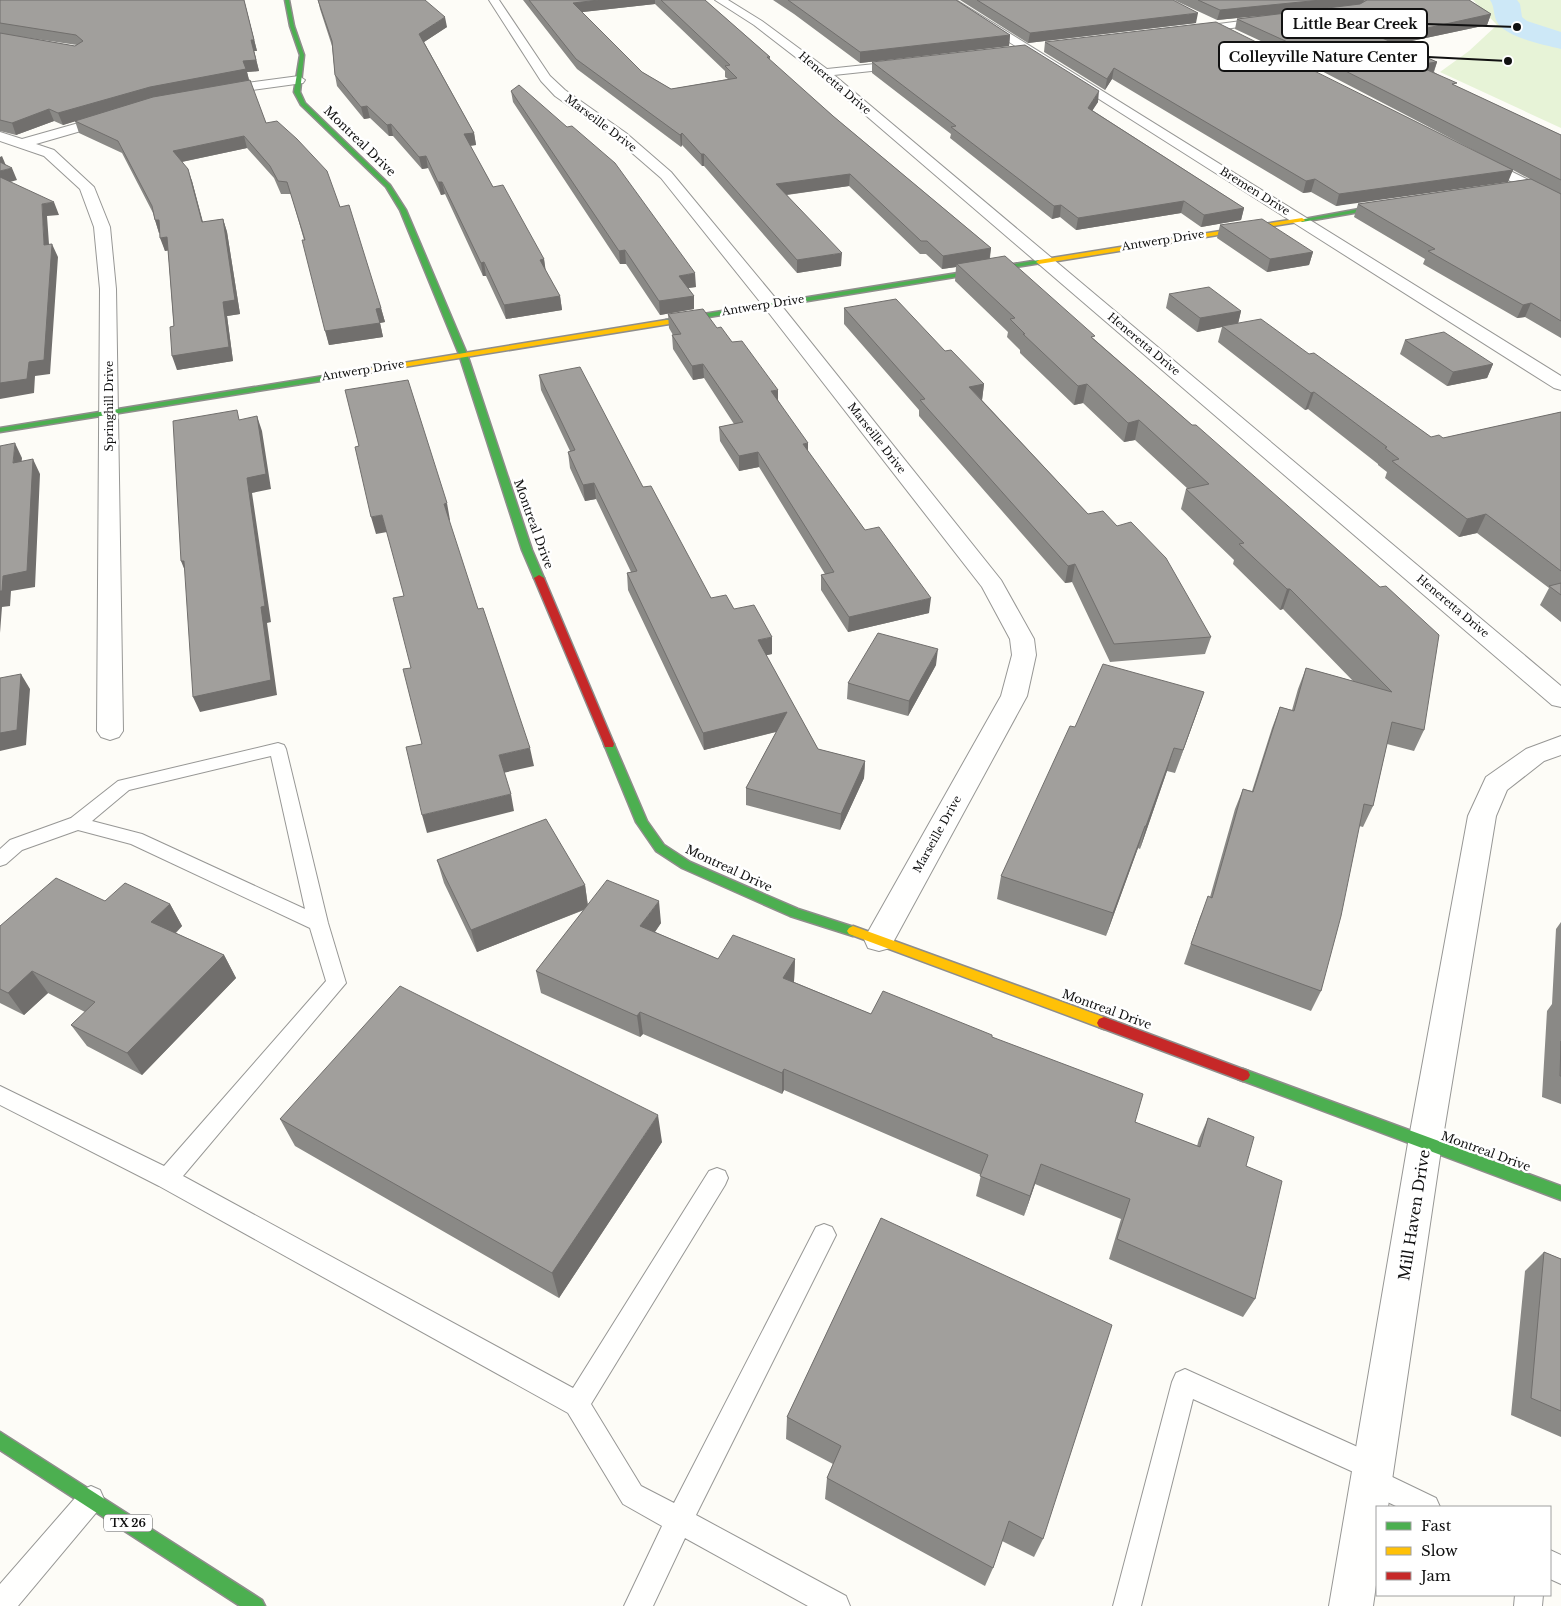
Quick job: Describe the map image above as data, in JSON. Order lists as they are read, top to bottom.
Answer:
{
  "streets": {
    "street": [
      "Heneretta Drive",
      "Marseille Drive",
      "Montreal Drive",
      "Bremen Drive",
      "Antwerp Drive",
      "Springhill Drive",
      "Mill Haven Drive",
      "TX 26"
    ]
  },
  "crossings": [
    ["Heneretta Drive", "Antwerp Drive"],
    ["Marseille Drive", "Montreal Drive"],
    ["Marseille Drive", "Antwerp Drive"],
    ["Montreal Drive", "Antwerp Drive"],
    ["Montreal Drive", "Mill Haven Drive"],
    ["Bremen Drive", "Antwerp Drive"],
    ["Antwerp Drive", "Springhill Drive"]
  ],
  "places": ["Little Bear Creek", "Colleyville Nature Center"],
  "legend": ["Fast", "Slow", "Jam"]
}
